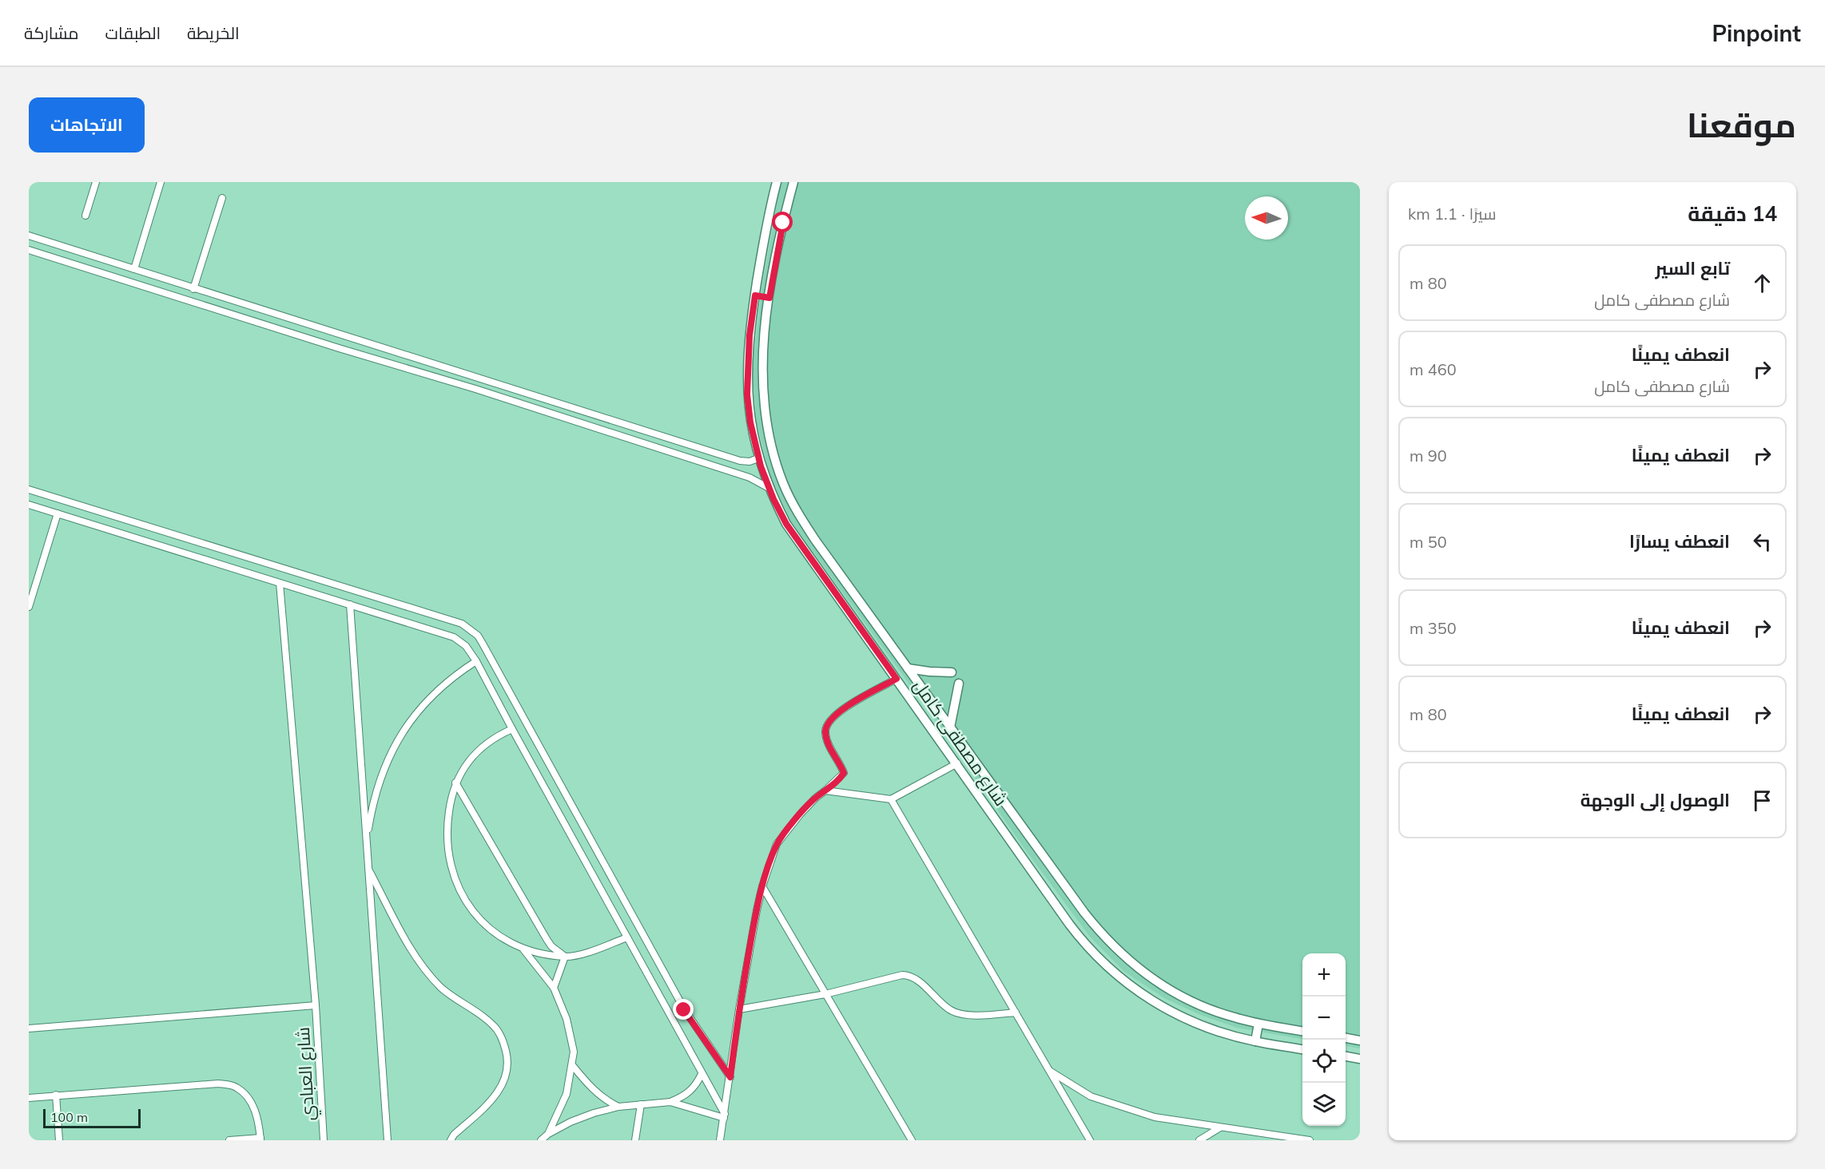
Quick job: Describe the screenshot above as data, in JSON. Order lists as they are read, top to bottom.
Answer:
{
  "streets": {
    "street": ["شارع مصطفى كامل", "شارع العبادي"]
  },
  "scale_bar": "100 m",
  "north": "left",
  "page": {
    "header": "Pinpoint",
    "nav": ["الخريطة", "الطبقات", "مشاركة"],
    "title": "موقعنا",
    "buttons": "الاتجاهات",
    "heading": ["14 دقيقة", "سيرًا · 1.1 km"],
    "list": [
      ["تابع السير", "شارع مصطفى كامل", "80 m"],
      ["انعطف يمينًا", "شارع مصطفى كامل", "460 m"],
      ["انعطف يمينًا", "90 m"],
      ["انعطف يسارًا", "50 m"],
      ["انعطف يمينًا", "350 m"],
      ["انعطف يمينًا", "80 m"],
      "الوصول إلى الوجهة"
    ],
    "map_buttons": ["+", "−"],
    "scale": "100 m"
  }
}
